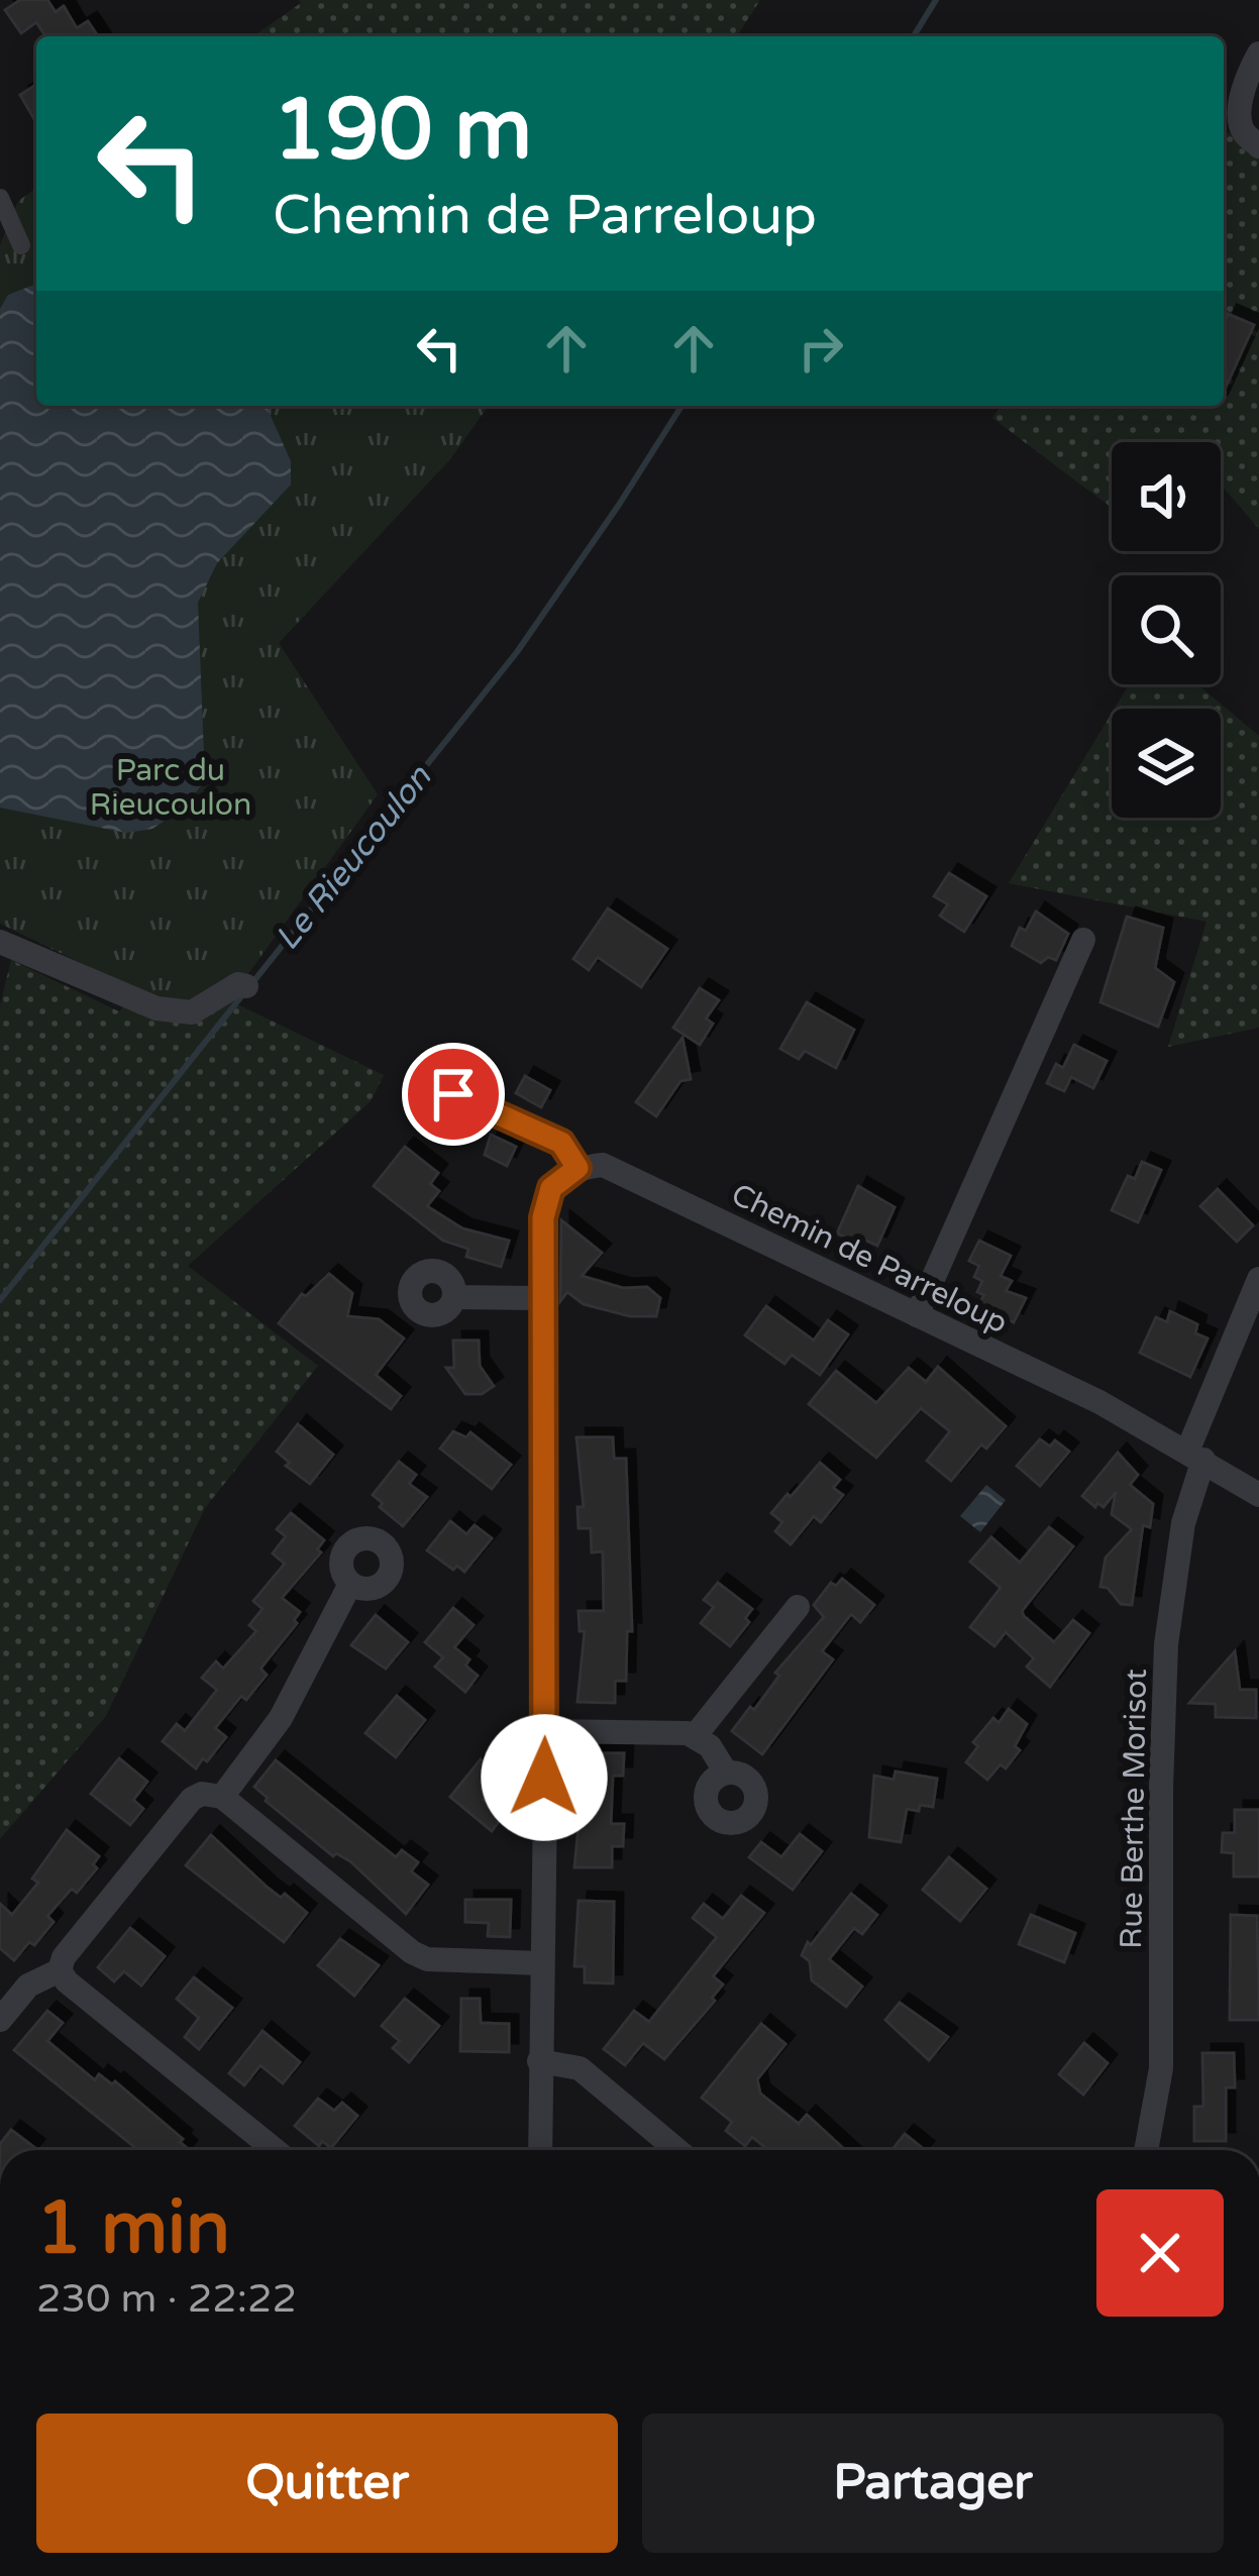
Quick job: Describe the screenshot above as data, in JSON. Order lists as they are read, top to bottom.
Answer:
{
  "streets": {
    "street": ["Chemin de Parreloup", "Rue Berthe Morisot"]
  },
  "crossings": [
    ["Chemin de Parreloup", "Rue Berthe Morisot"]
  ],
  "water": ["Le Rieucoulon"],
  "parks": ["Parc du Rieucoulon"],
  "page": {
    "turn": ["190 m", "Chemin de Parreloup"],
    "heading": ["1 min", "230 m · 22:22"],
    "buttons": ["Quitter", "Partager"]
  }
}
